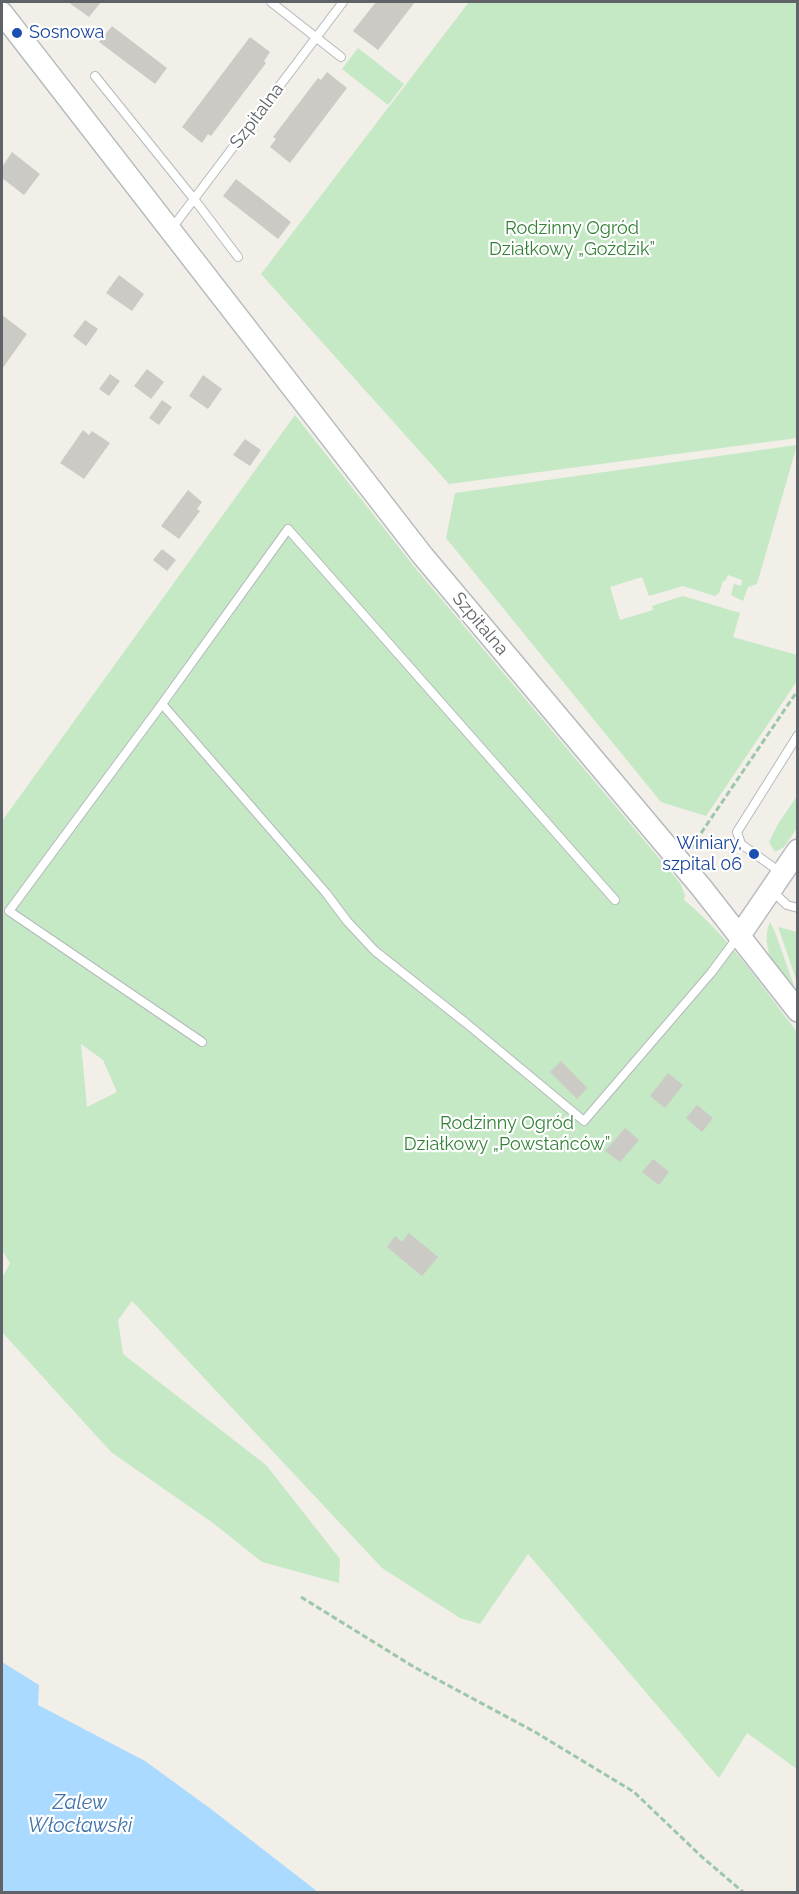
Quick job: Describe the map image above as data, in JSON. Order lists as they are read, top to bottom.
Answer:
{
  "streets": {
    "street": ["Szpitalna"]
  },
  "water": ["Zalew Włocławski"],
  "parks": ["Rodzinny Ogród Działkowy „Goździk”", "Rodzinny Ogród Działkowy „Powstańców”"],
  "places": ["Sosnowa", "Winiary, szpital 06"]
}
